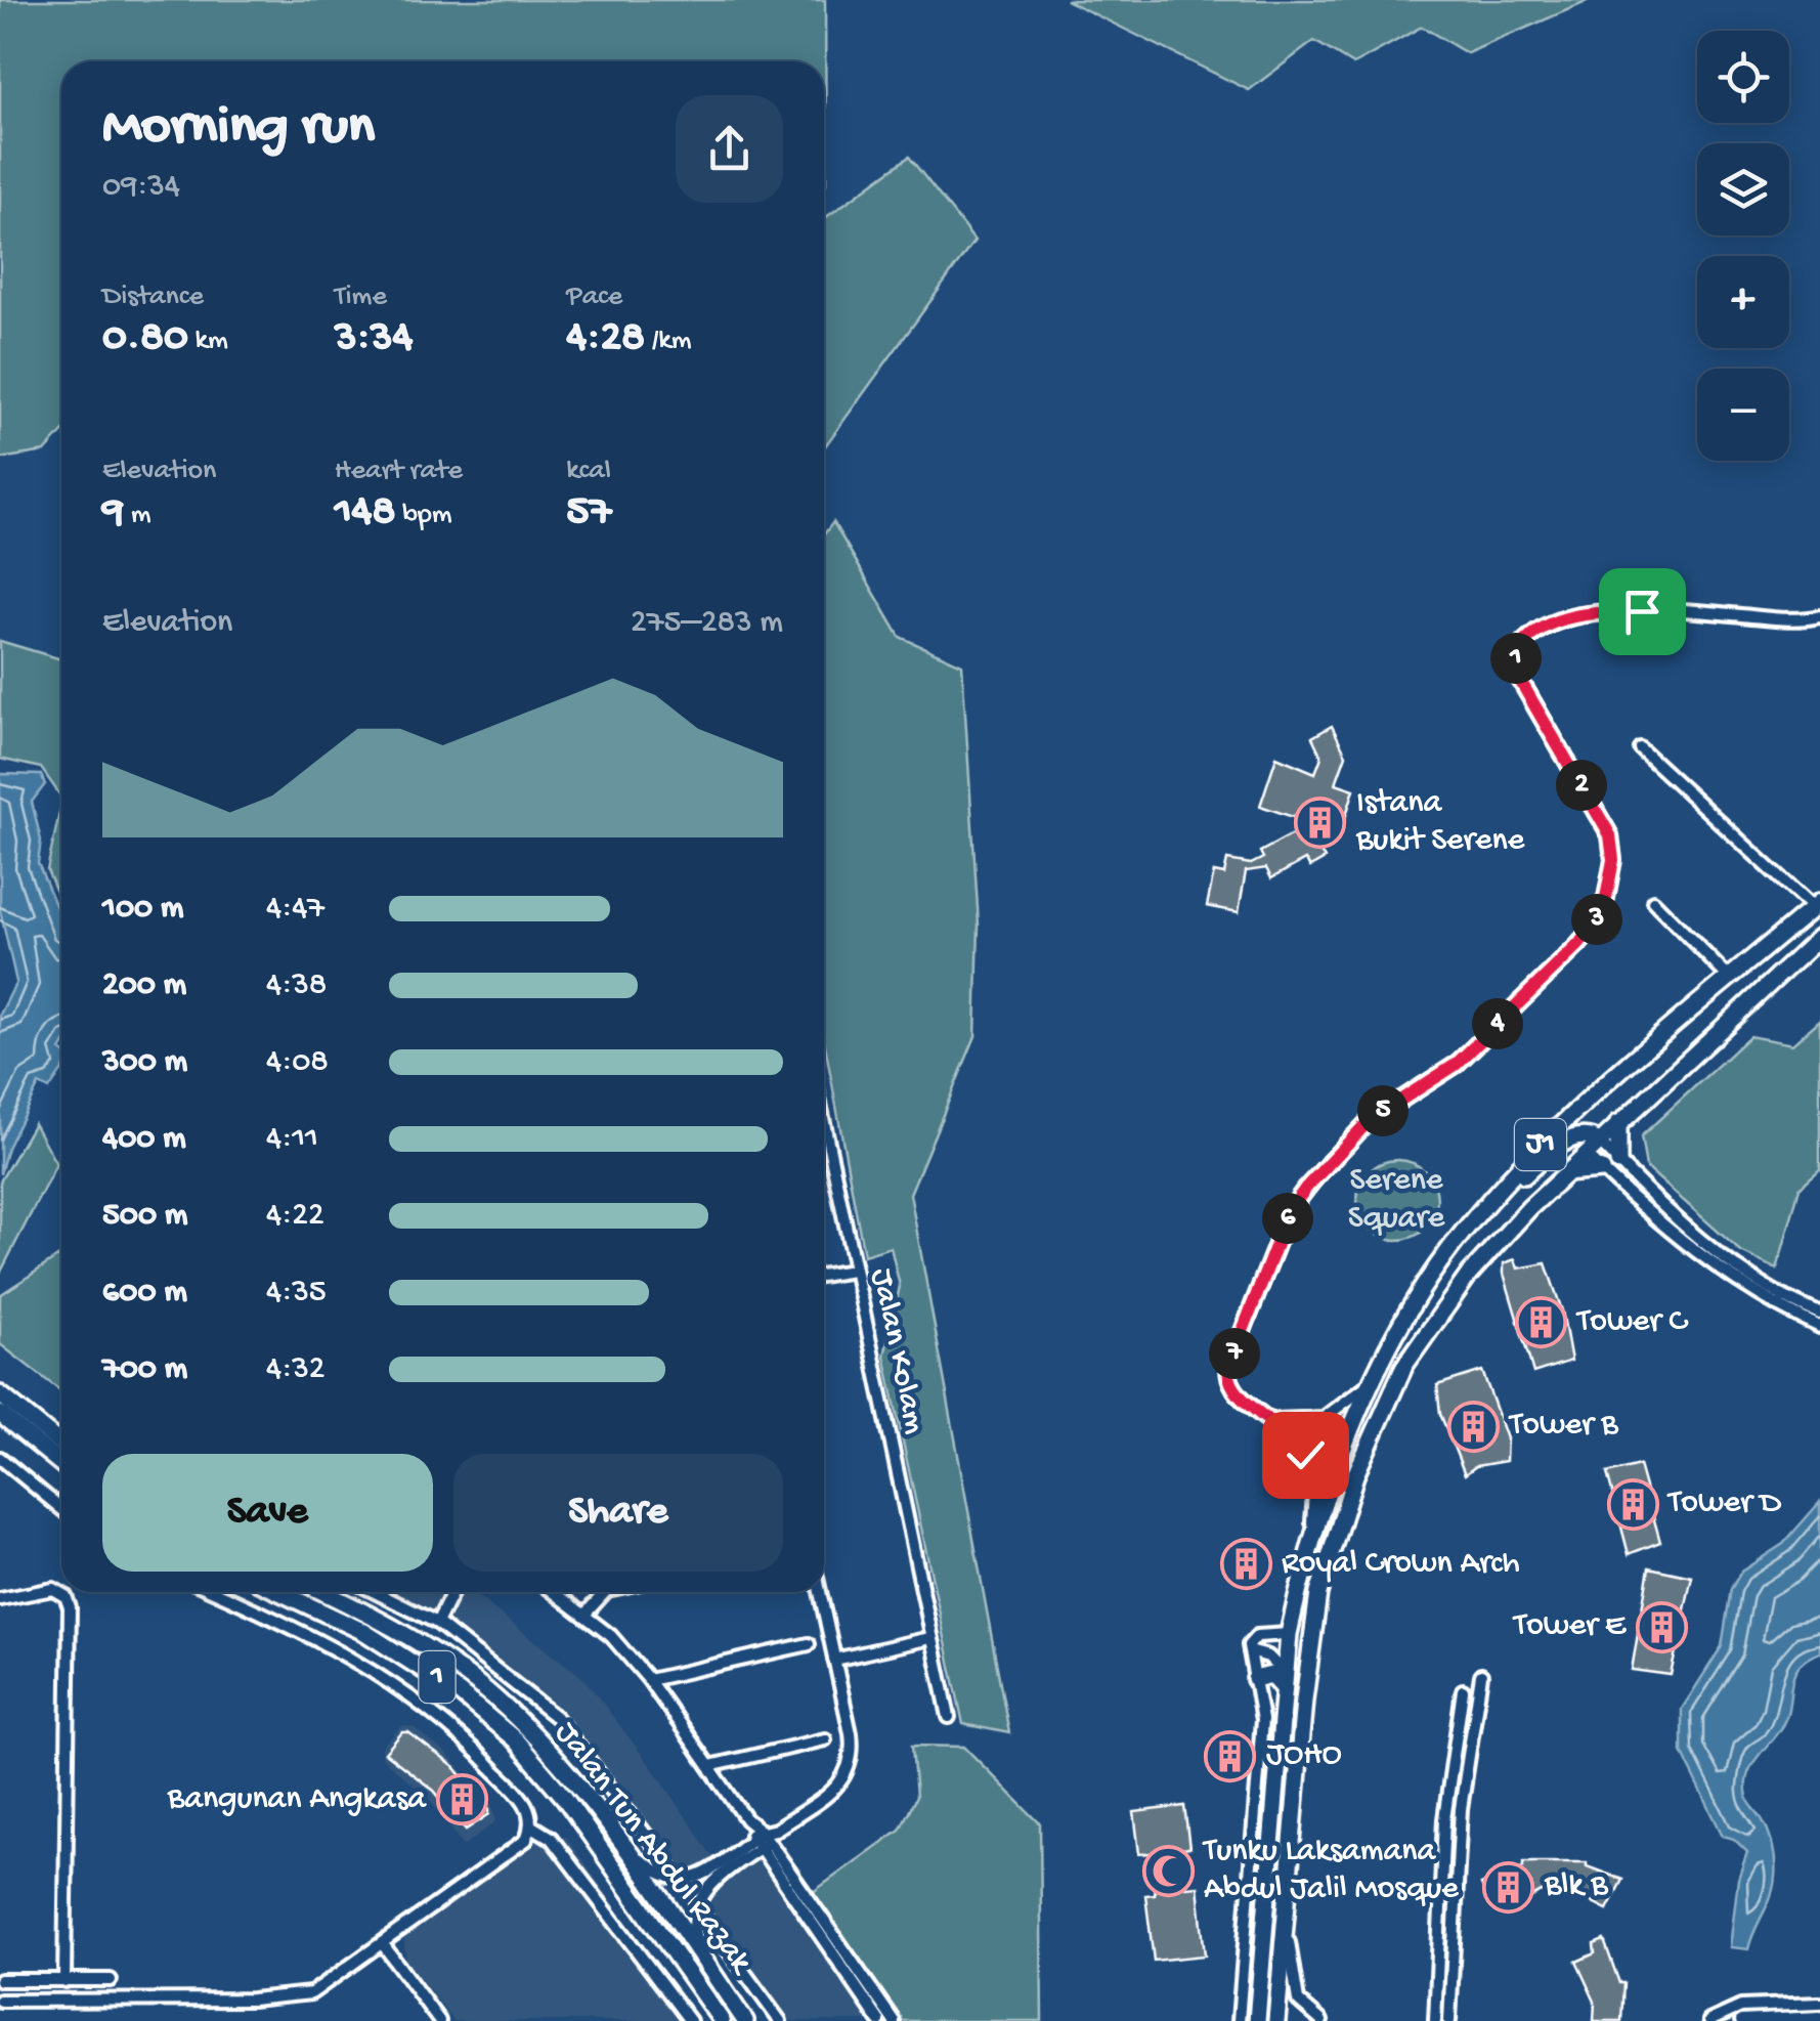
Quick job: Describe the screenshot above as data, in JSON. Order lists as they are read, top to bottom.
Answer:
{
  "streets": {
    "highway": ["J1", "1", "Jalan Tun Abdul Razak"],
    "street": ["Jalan Kolam"]
  },
  "parks": ["Serene Square"],
  "places": {
    "building": [
      "Istana Bukit Serene",
      "Tower C",
      "Tower B",
      "Tower D",
      "Royal Crown Arch",
      "Tower E",
      "JOHO",
      "Bangunan Angkasa",
      "Blk B"
    ],
    "mosque": ["Tunku Laksamana Abdul Jalil Mosque"]
  },
  "page": {
    "map_buttons": ["+", "−"],
    "heading": ["Morning run", "09:34"],
    "stats": [
      ["Distance", "0.80 km"],
      ["Time", "3:34"],
      ["Pace", "4:28 /km"],
      ["Elevation", "9 m"],
      ["Heart rate", "148 bpm"],
      ["kcal", "57"]
    ],
    "chart": ["Elevation", "275–283 m"],
    "pins": [
      "1",
      "2",
      "3",
      "4",
      "5",
      "6",
      "7"
    ],
    "list": [
      {
        "name": "100 m",
        "note": "4:47"
      },
      {
        "name": "200 m",
        "note": "4:38"
      },
      {
        "name": "300 m",
        "note": "4:08"
      },
      {
        "name": "400 m",
        "note": "4:11"
      },
      {
        "name": "500 m",
        "note": "4:22"
      },
      {
        "name": "600 m",
        "note": "4:35"
      },
      {
        "name": "700 m",
        "note": "4:32"
      }
    ],
    "buttons": ["Save", "Share"]
  }
}
